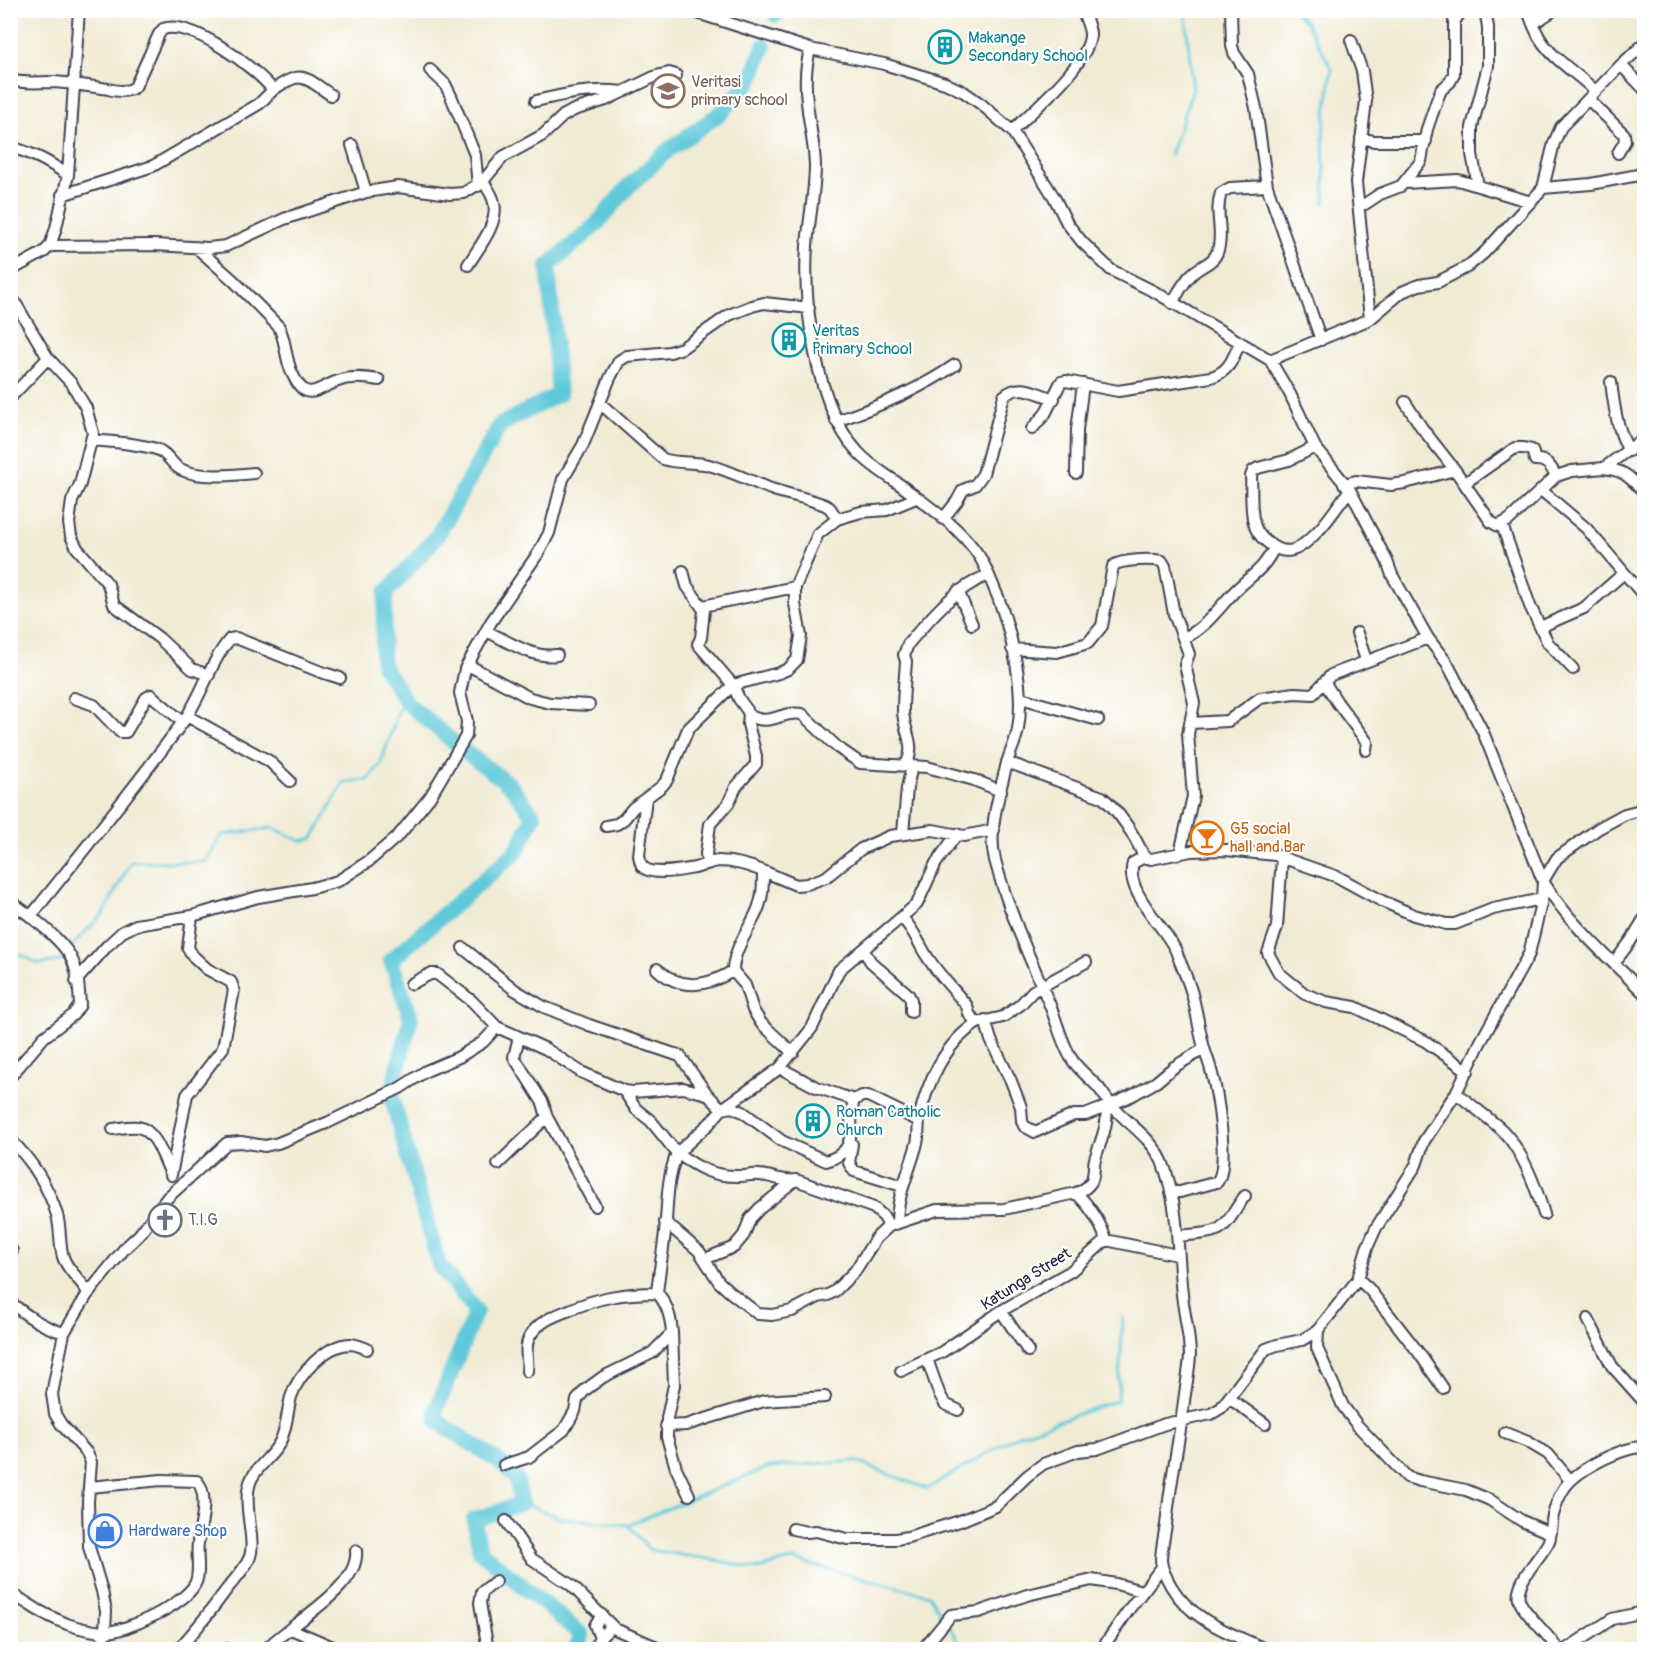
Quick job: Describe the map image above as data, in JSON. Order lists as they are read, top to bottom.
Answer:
{
  "streets": {
    "street": ["Katunga Street"]
  },
  "places": {
    "building": ["Makange Secondary School", "Veritas Primary School", "Roman Catholic Church"],
    "school or university": ["Veritasi primary school"],
    "bar": ["G5 social hall and Bar"],
    "church": ["T.I.G"],
    "shop": ["Hardware Shop"]
  }
}
